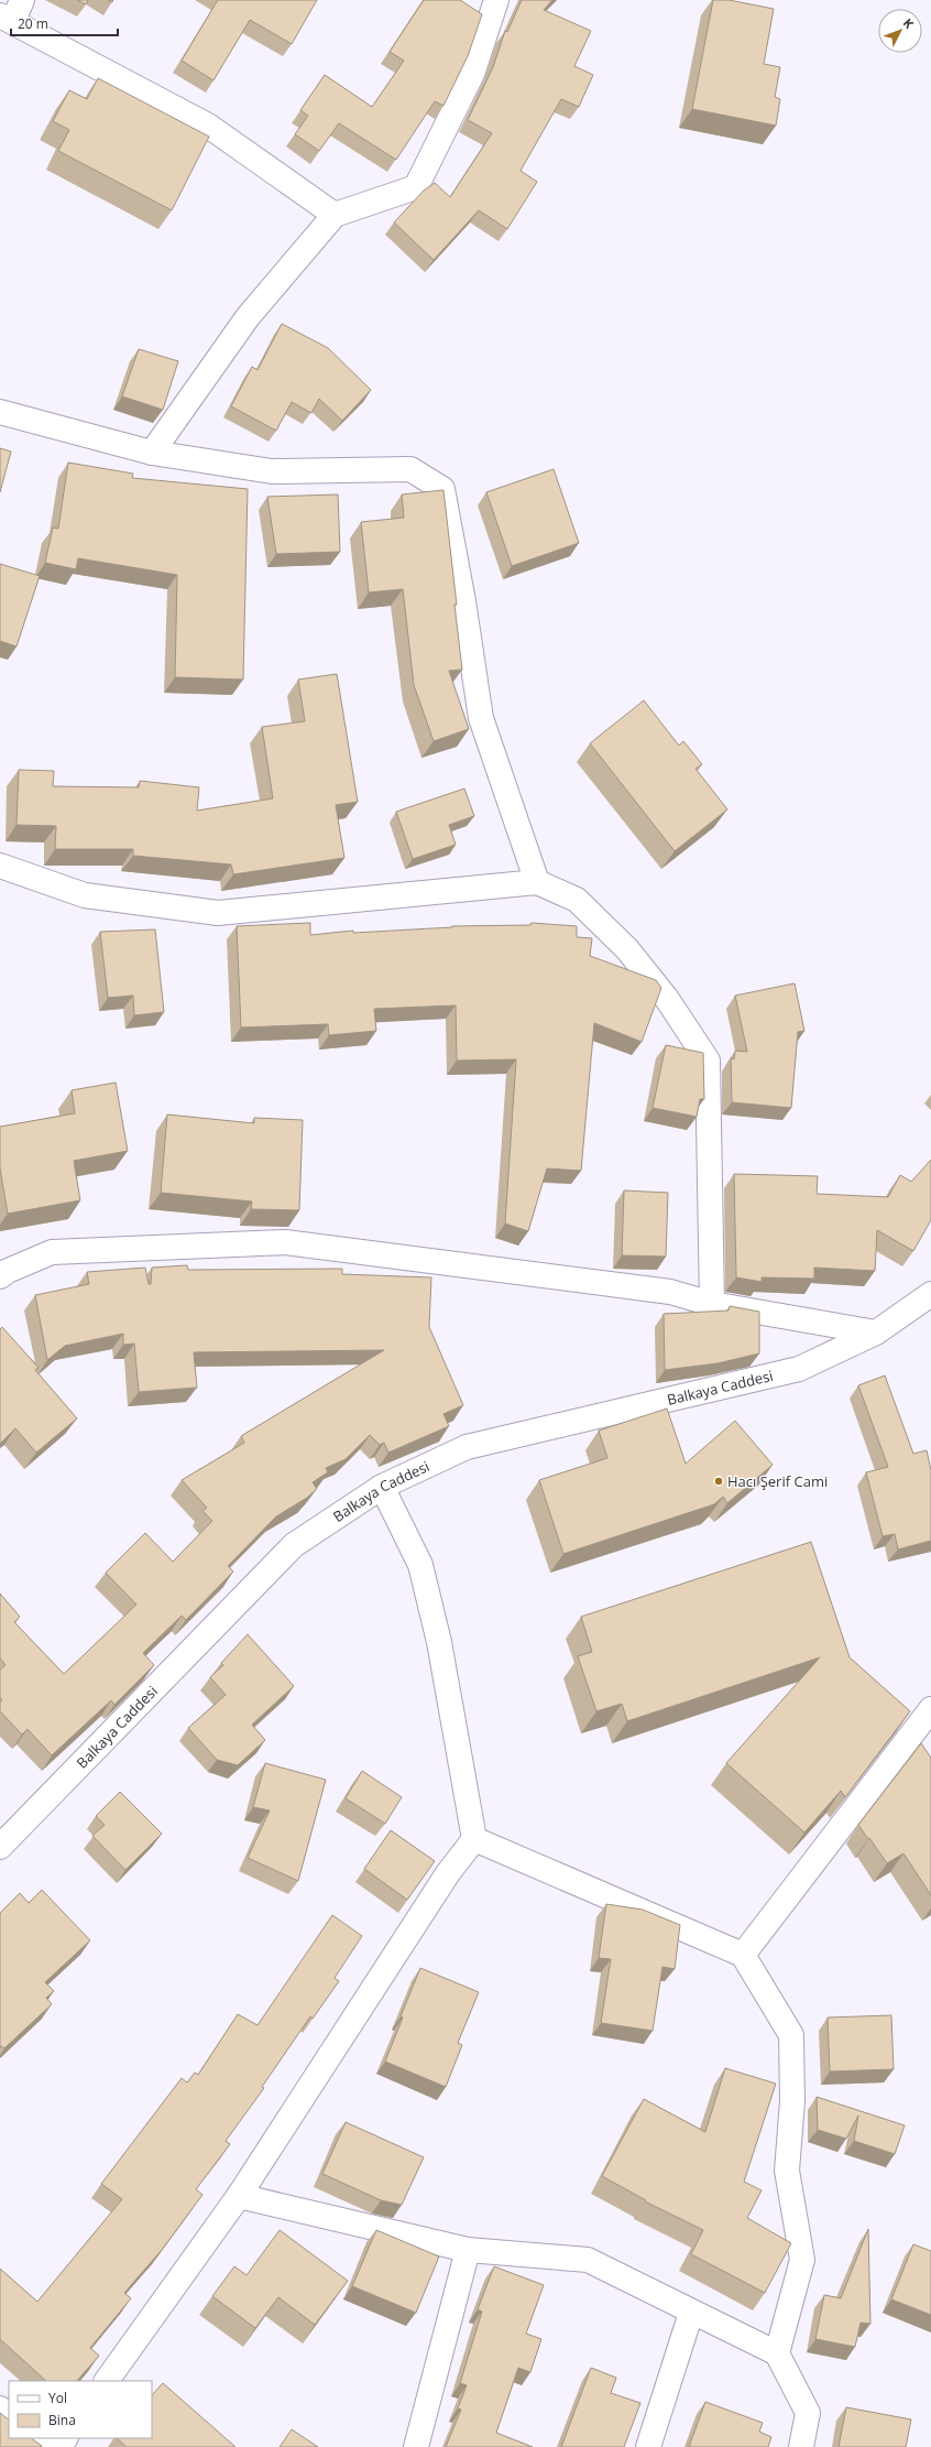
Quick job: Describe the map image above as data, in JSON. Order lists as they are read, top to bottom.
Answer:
{
  "streets": {
    "street": ["Balkaya Caddesi"]
  },
  "places": ["Hacı Şerif Cami"],
  "legend": ["Yol", "Bina"],
  "scale_bar": "20 m",
  "north": "top right"
}
